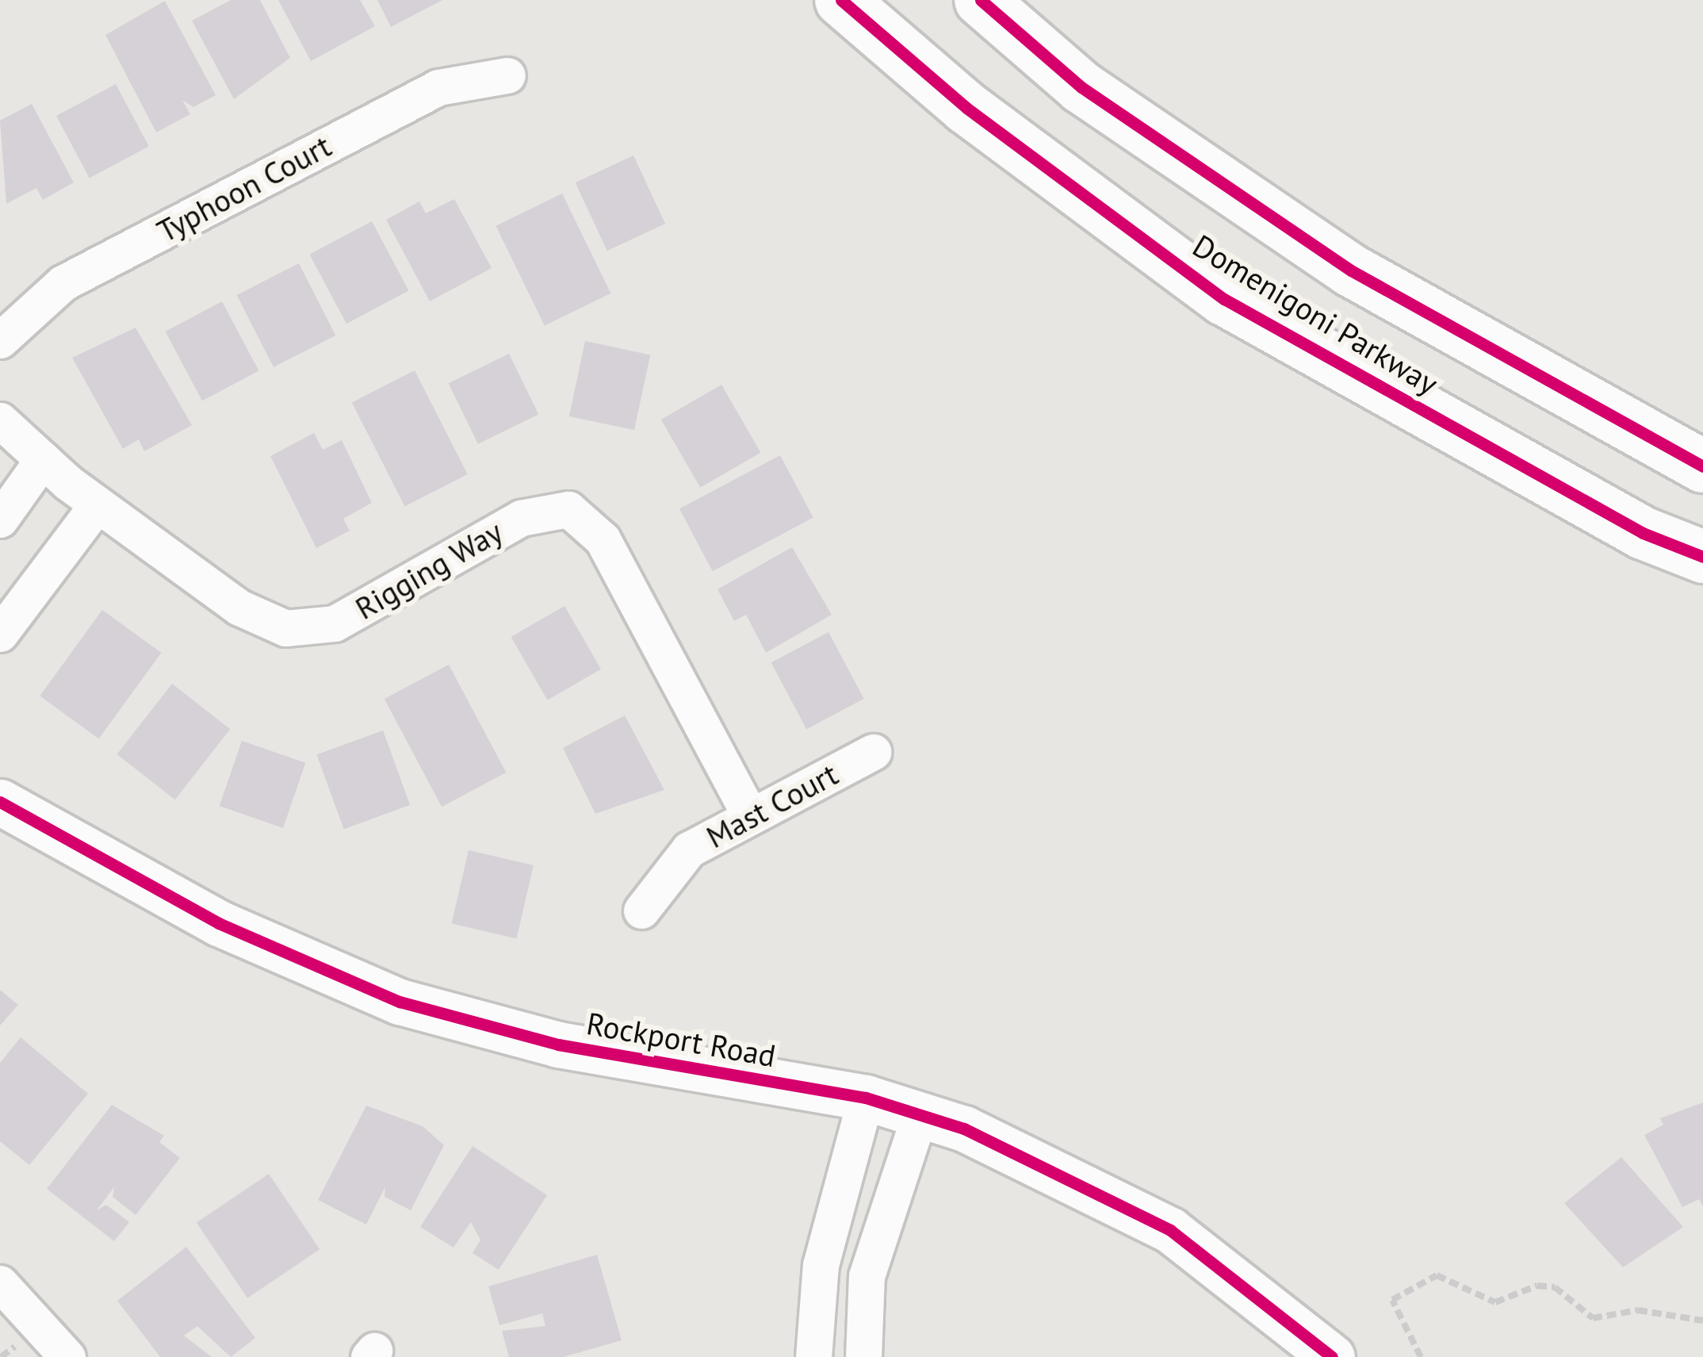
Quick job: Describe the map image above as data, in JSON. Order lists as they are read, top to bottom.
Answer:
{
  "streets": {
    "main road": ["Domenigoni Parkway"],
    "street": [
      "Typhoon Court",
      "Rigging Way",
      "Mast Court",
      "Rockport Road"
    ]
  },
  "crossings": [
    ["Rigging Way", "Mast Court"]
  ]
}
